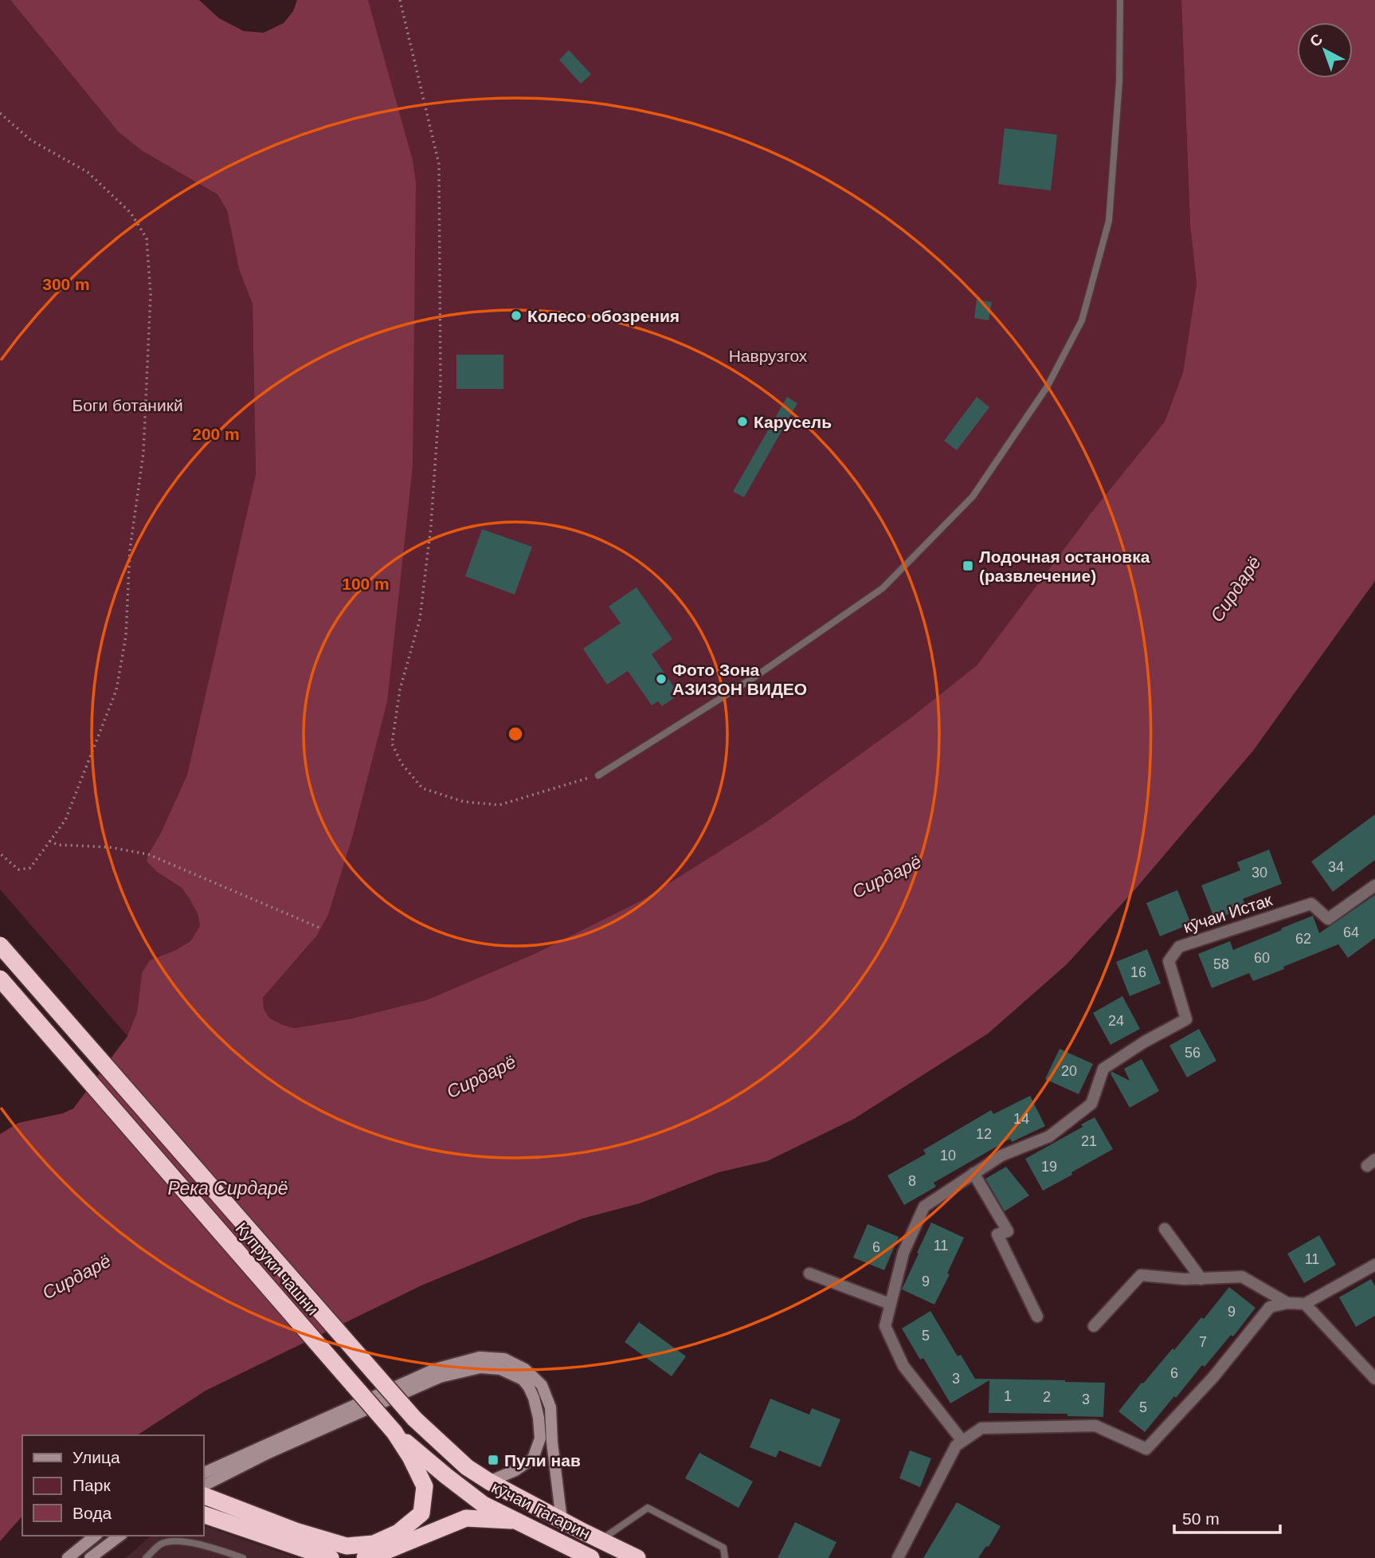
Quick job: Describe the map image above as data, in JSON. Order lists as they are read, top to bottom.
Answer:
{
  "streets": {
    "highway": ["Купруки чашни", "кӯчаи Гагарин"],
    "street": ["кӯчаи Истак"]
  },
  "crossings": [
    ["Купруки чашни", "кӯчаи Гагарин"]
  ],
  "water": ["Сирдарё", "Река Сирдарё"],
  "parks": ["Наврузгох", "Боги ботаникй"],
  "places": {
    "other": ["Колесо обозрения", "Карусель", "Фото Зона АЗИЗОН ВИДЕО"],
    "transit": ["Лодочная остановка (развлечение)", "Пули нав"]
  },
  "house_numbers": [
    "34",
    "30",
    "64",
    "62",
    "60",
    "58",
    "16",
    "24",
    "56",
    "20",
    "14",
    "12",
    "21",
    "10",
    "19",
    "8",
    "11",
    "6",
    "11",
    "9",
    "9",
    "5",
    "7",
    "6",
    "3",
    "1",
    "2",
    "3",
    "5"
  ],
  "legend": ["Улица", "Парк", "Вода"],
  "scale_bar": "50 m",
  "north": "top left",
  "rings": ["300 m", "200 m", "100 m"]
}
